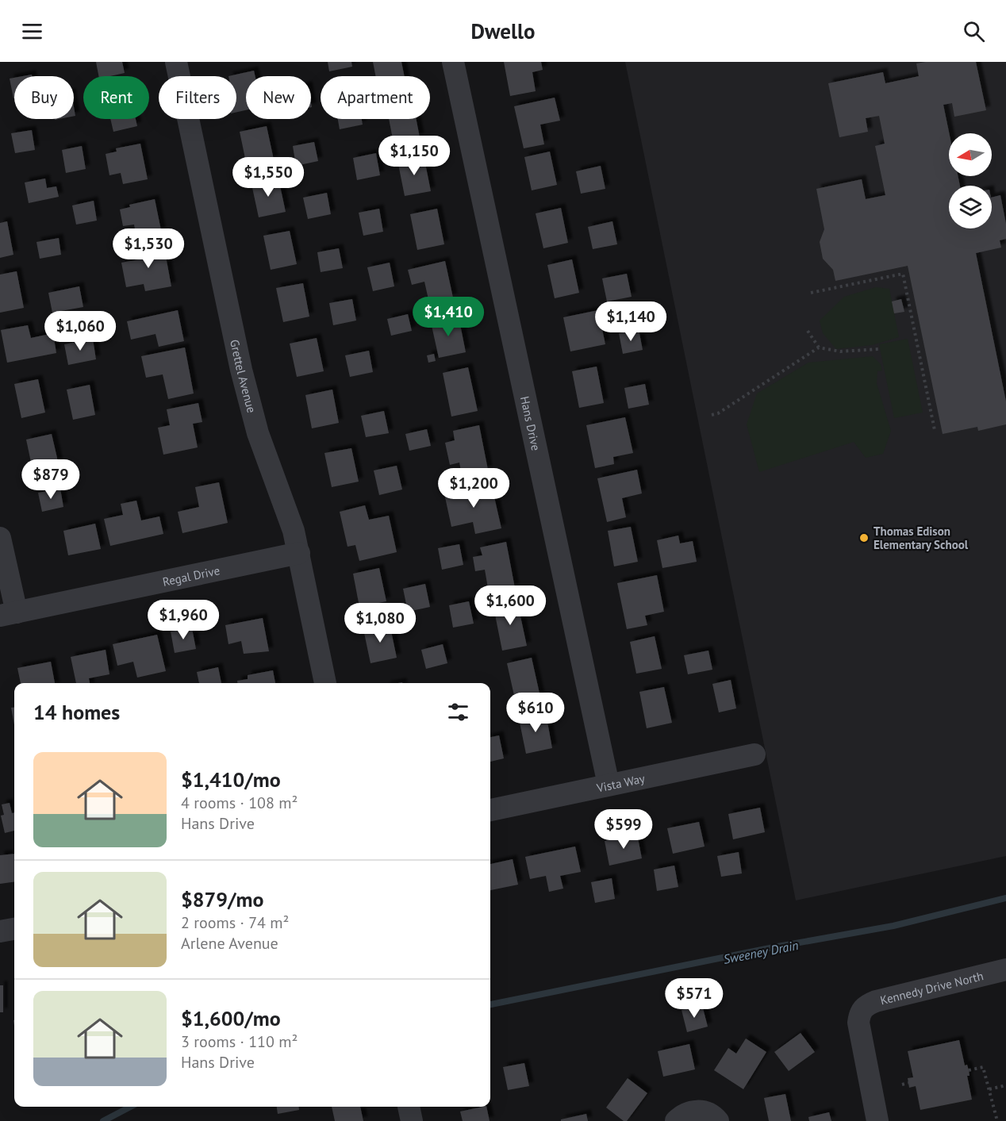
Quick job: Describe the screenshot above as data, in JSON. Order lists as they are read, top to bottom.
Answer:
{
  "streets": {
    "street": [
      "Grettel Avenue",
      "Hans Drive",
      "Regal Drive",
      "Vista Way",
      "Kennedy Drive North"
    ]
  },
  "crossings": [
    ["Grettel Avenue", "Regal Drive"],
    ["Hans Drive", "Vista Way"]
  ],
  "water": ["Sweeney Drain"],
  "places": ["Thomas Edison Elementary School"],
  "north": "left",
  "page": {
    "header": "Dwello",
    "chip": [
      "Buy",
      "Rent",
      "Filters",
      "New",
      "Apartment"
    ],
    "price": [
      "$1,150",
      "$1,550",
      "$1,530",
      "$1,410",
      "$1,140",
      "$1,060",
      "$879",
      "$1,200",
      "$1,600",
      "$1,960",
      "$1,080",
      "$610",
      "$599",
      "$571"
    ],
    "heading": "14 homes",
    "list": [
      {
        "name": "$1,410/mo",
        "note": "4 rooms · 108 m² · Hans Drive"
      },
      {
        "name": "$879/mo",
        "note": "2 rooms · 74 m² · Arlene Avenue"
      },
      {
        "name": "$1,600/mo",
        "note": "3 rooms · 110 m² · Hans Drive"
      }
    ]
  }
}
